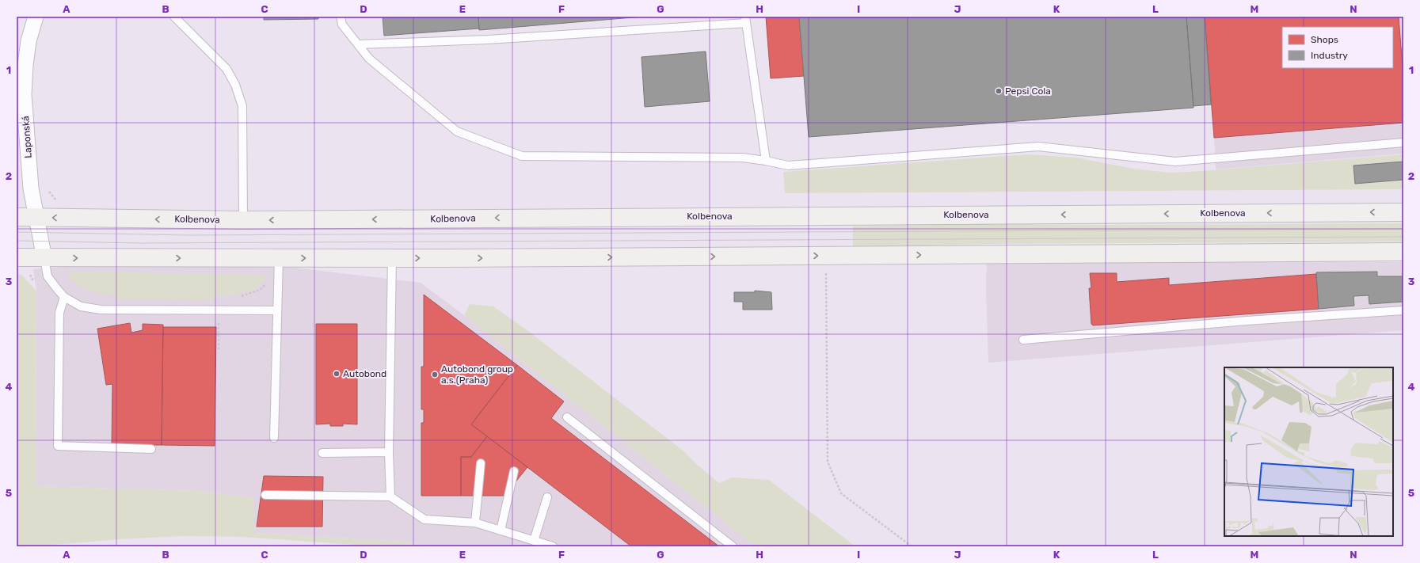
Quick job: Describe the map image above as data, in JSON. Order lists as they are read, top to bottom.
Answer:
{
  "streets": {
    "main road": ["Kolbenova"],
    "street": ["Laponská"]
  },
  "crossings": [
    ["Laponská", "Kolbenova"]
  ],
  "places": ["Pepsi Cola", "Autobond", "Autobond group a.s.(Praha)"],
  "legend": ["Shops", "Industry"],
  "grid": {
    "columns": [
      "A",
      "B",
      "C",
      "D",
      "E",
      "F",
      "G",
      "H",
      "I",
      "J",
      "K",
      "L",
      "M",
      "N"
    ],
    "rows": [
      "1",
      "2",
      "3",
      "4",
      "5"
    ]
  }
}
